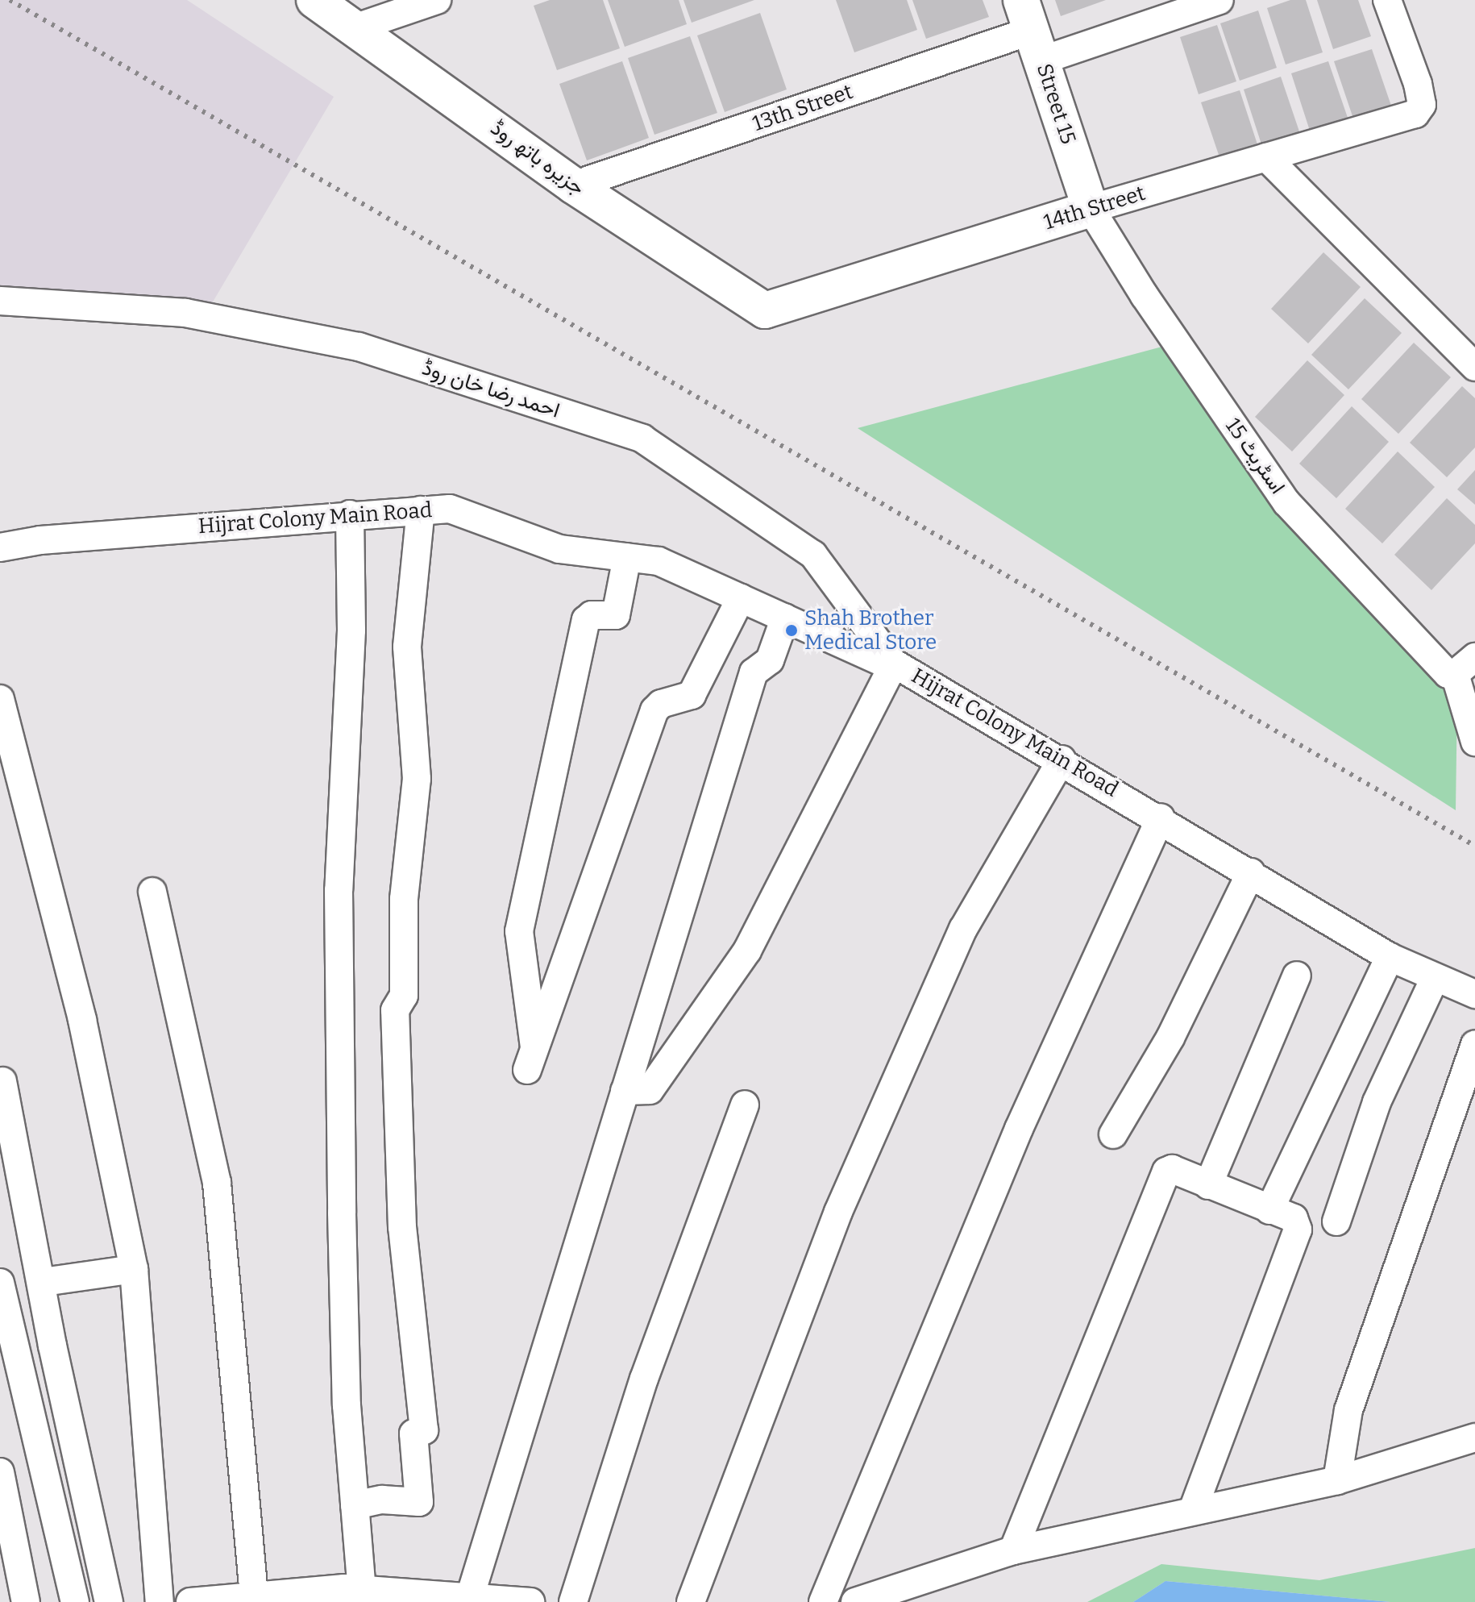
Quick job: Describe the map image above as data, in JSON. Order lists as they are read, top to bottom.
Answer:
{
  "streets": {
    "street": [
      "Street 15",
      "13th Street",
      "جزیرہ باتھ روڈ",
      "14th Street",
      "احمد رضا خان روڈ",
      "اسٹریٹ 15",
      "Hijrat Colony Main Road"
    ]
  },
  "crossings": [
    ["Street 15", "13th Street"],
    ["Street 15", "14th Street"],
    ["Street 15", "اسٹریٹ 15"],
    ["13th Street", "جزیرہ باتھ روڈ"],
    ["جزیرہ باتھ روڈ", "14th Street"],
    ["14th Street", "اسٹریٹ 15"],
    ["احمد رضا خان روڈ", "Hijrat Colony Main Road"]
  ],
  "places": ["Shah Brother Medical Store"]
}
